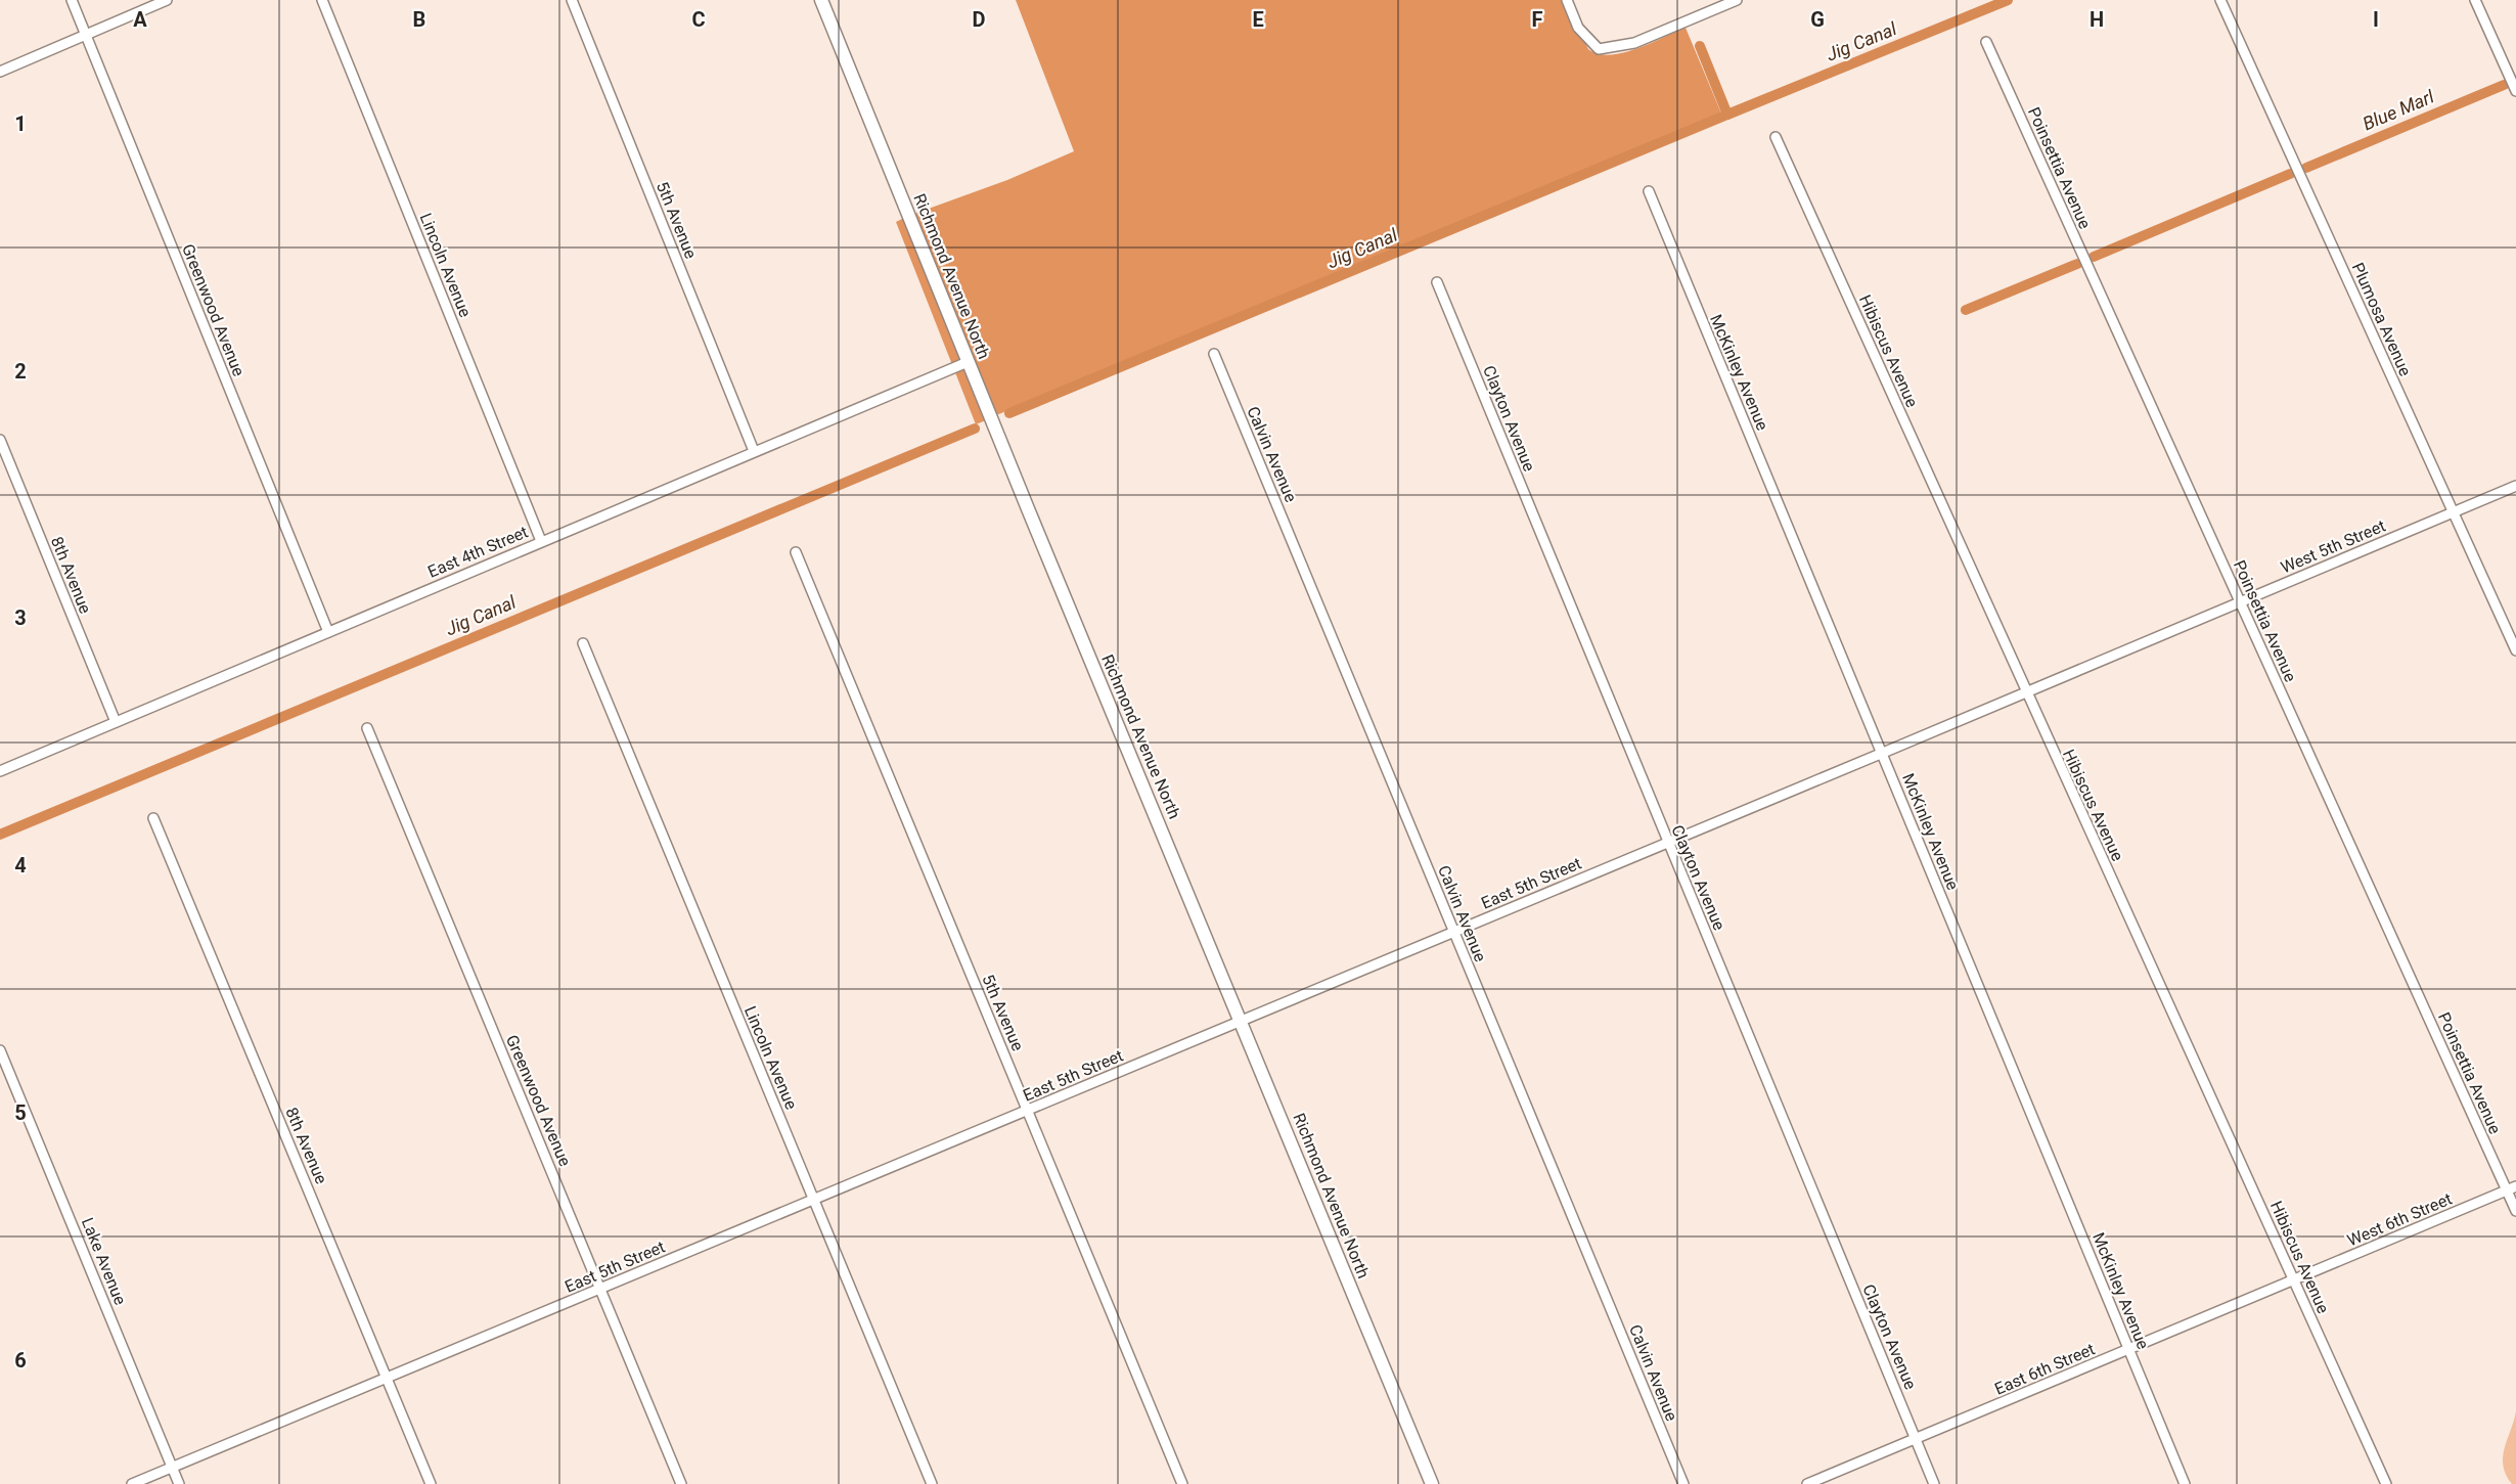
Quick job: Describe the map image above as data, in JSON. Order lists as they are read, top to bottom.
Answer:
{
  "streets": {
    "street": [
      "Poinsettia Avenue",
      "5th Avenue",
      "Lincoln Avenue",
      "Richmond Avenue North",
      "Greenwood Avenue",
      "Plumosa Avenue",
      "Hibiscus Avenue",
      "McKinley Avenue",
      "Clayton Avenue",
      "Calvin Avenue",
      "West 5th Street",
      "East 4th Street",
      "8th Avenue",
      "East 5th Street",
      "West 6th Street",
      "Lake Avenue",
      "East 6th Street"
    ]
  },
  "crossings": [
    ["Poinsettia Avenue", "West 5th Street"],
    ["Poinsettia Avenue", "West 6th Street"],
    ["5th Avenue", "East 4th Street"],
    ["5th Avenue", "East 5th Street"],
    ["Lincoln Avenue", "East 4th Street"],
    ["Lincoln Avenue", "East 5th Street"],
    ["Richmond Avenue North", "East 4th Street"],
    ["Richmond Avenue North", "East 5th Street"],
    ["Greenwood Avenue", "East 4th Street"],
    ["Greenwood Avenue", "East 5th Street"],
    ["Plumosa Avenue", "West 5th Street"],
    ["Hibiscus Avenue", "West 5th Street"],
    ["Hibiscus Avenue", "East 5th Street"],
    ["Hibiscus Avenue", "West 6th Street"],
    ["Hibiscus Avenue", "East 6th Street"],
    ["McKinley Avenue", "East 5th Street"],
    ["McKinley Avenue", "East 6th Street"],
    ["Clayton Avenue", "East 5th Street"],
    ["Clayton Avenue", "East 6th Street"],
    ["Calvin Avenue", "East 5th Street"],
    ["West 5th Street", "East 5th Street"],
    ["East 4th Street", "8th Avenue"],
    ["8th Avenue", "East 5th Street"],
    ["East 5th Street", "Lake Avenue"],
    ["West 6th Street", "East 6th Street"]
  ],
  "water": ["Jig Canal", "Blue Marl"],
  "grid": {
    "columns": [
      "A",
      "B",
      "C",
      "D",
      "E",
      "F",
      "G",
      "H",
      "I"
    ],
    "rows": [
      "1",
      "2",
      "3",
      "4",
      "5",
      "6"
    ]
  }
}
